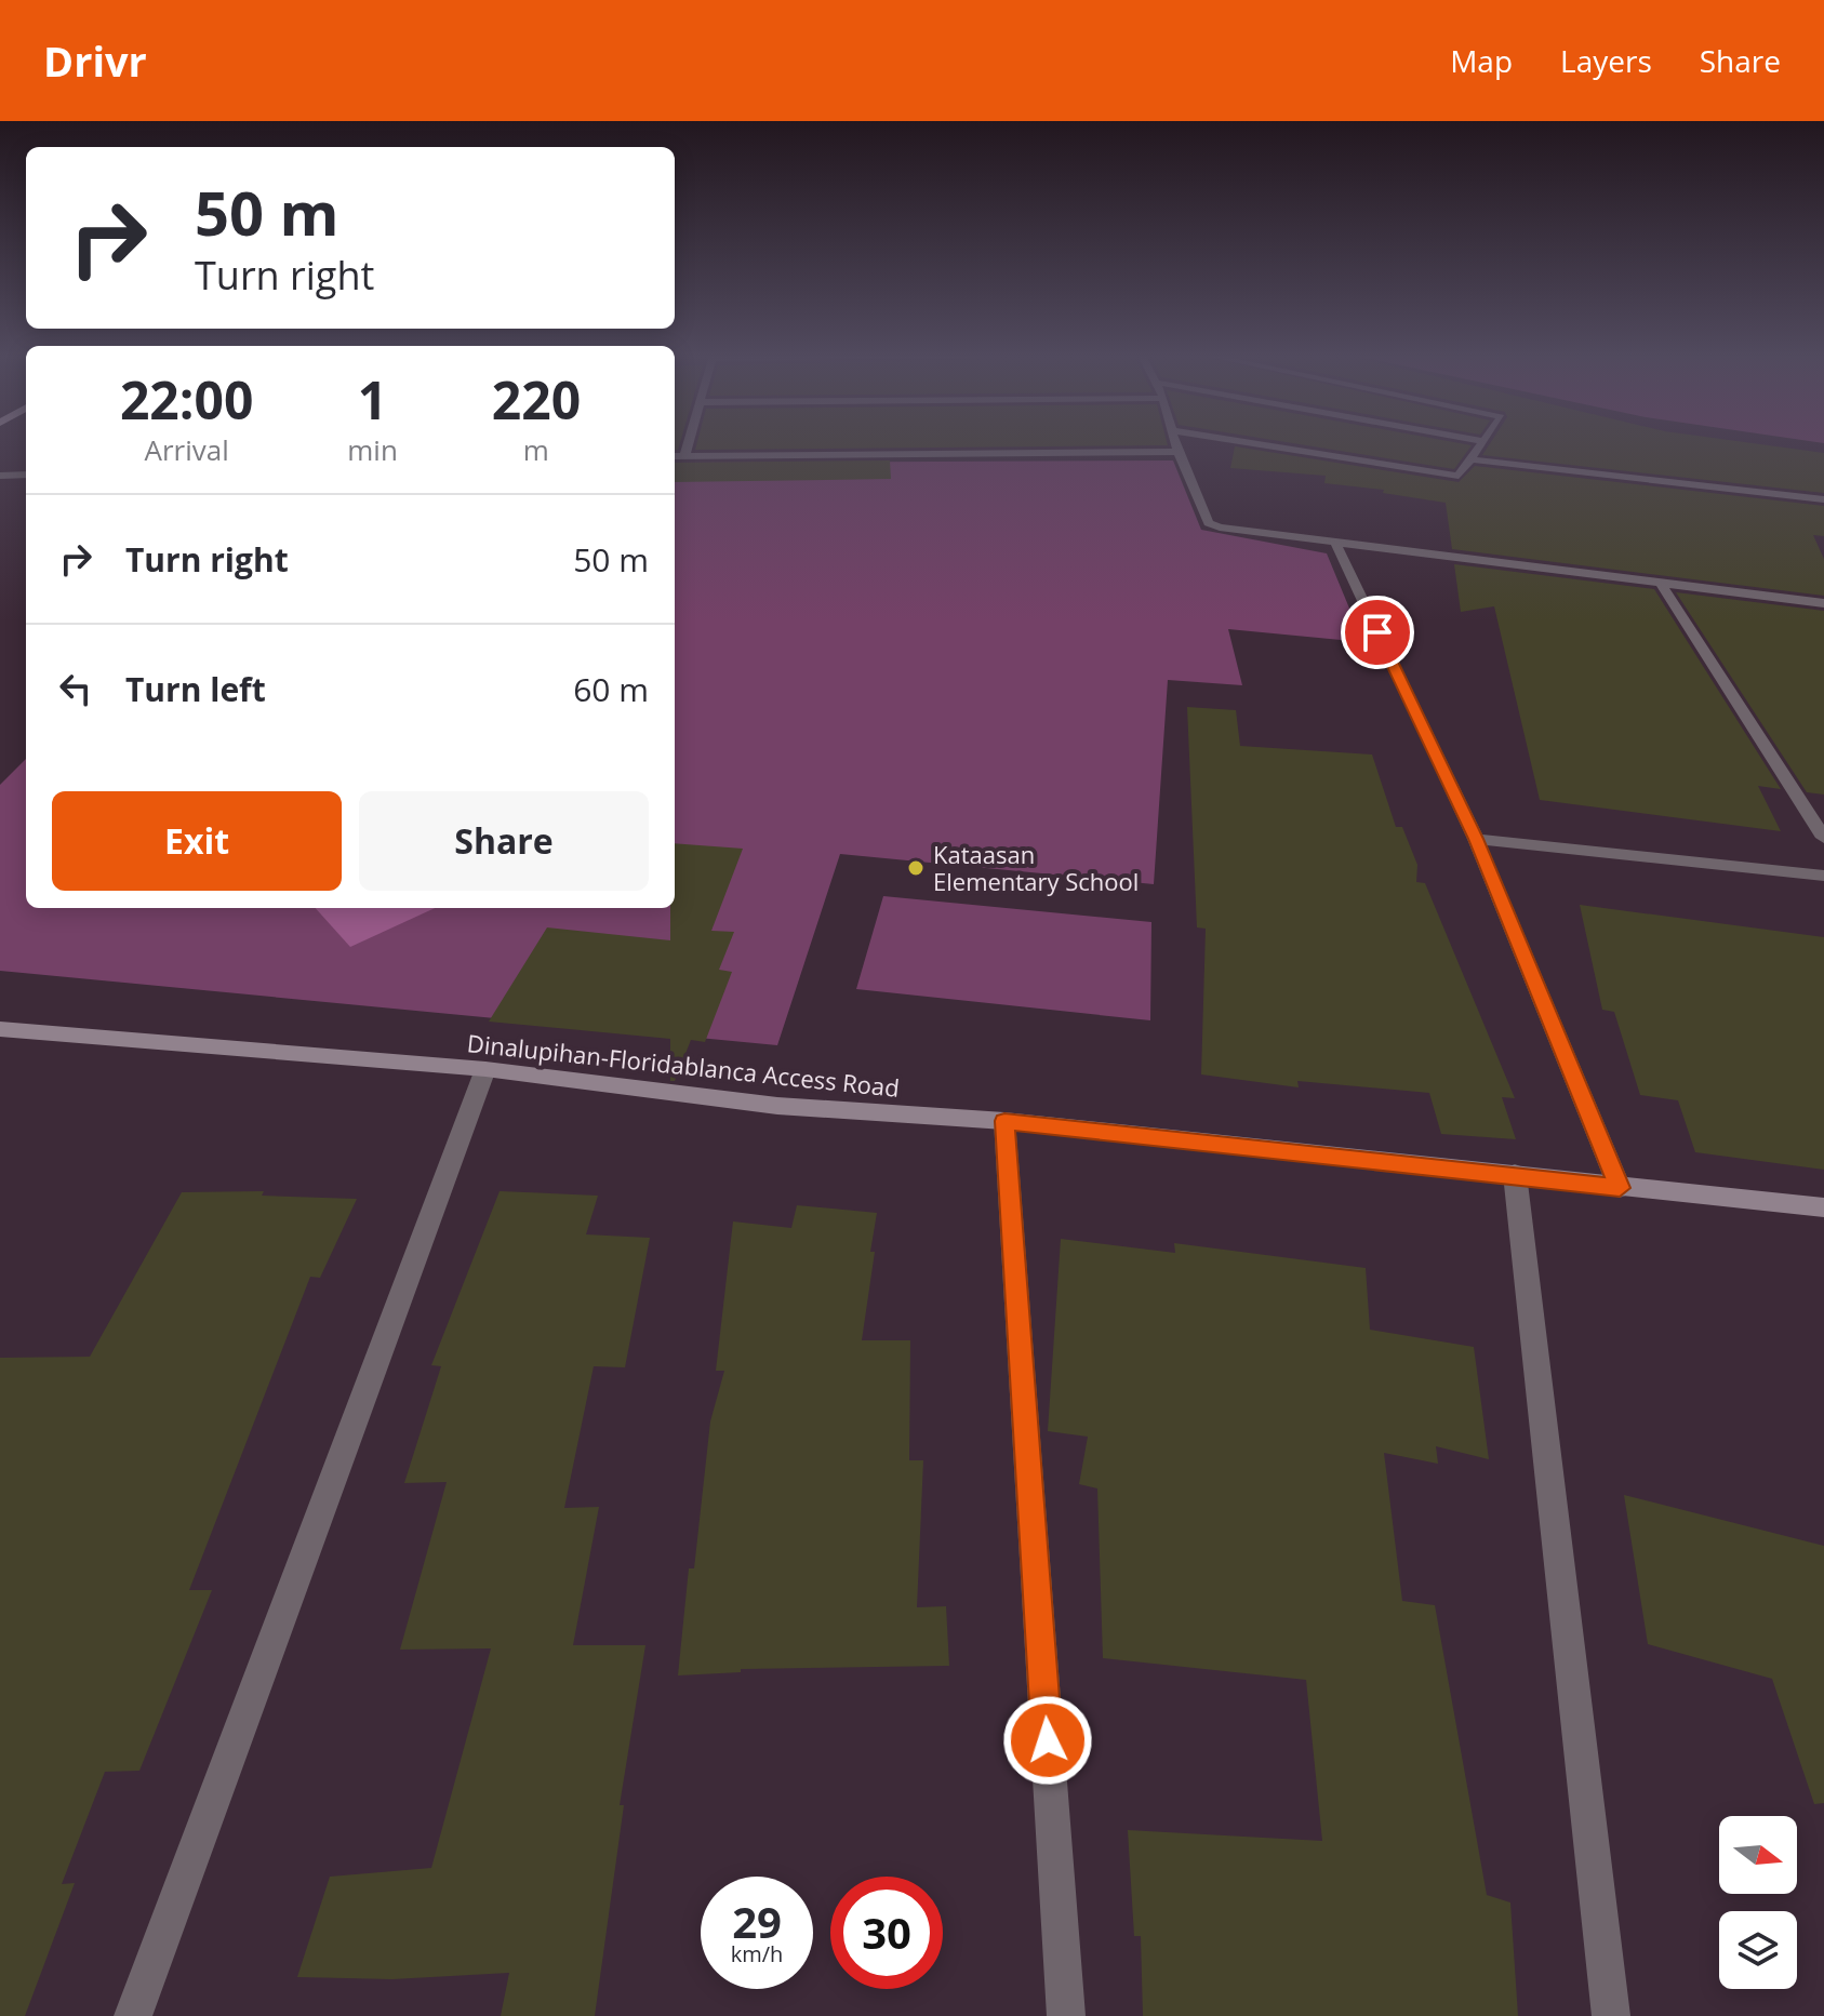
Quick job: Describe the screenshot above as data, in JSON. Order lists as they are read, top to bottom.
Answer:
{
  "streets": {
    "main road": ["Dinalupihan-Floridablanca Access Road"]
  },
  "places": ["Kataasan Elementary School"],
  "north": "right",
  "page": {
    "header": "Drivr",
    "nav": ["Map", "Layers", "Share"],
    "turn": ["50 m", "Turn right"],
    "eta": [
      "22:00",
      "Arrival",
      "1",
      "min",
      "220",
      "m"
    ],
    "list": [
      {
        "name": "Turn right",
        "value": "50 m"
      },
      {
        "name": "Turn left",
        "value": "60 m"
      }
    ],
    "buttons": ["Exit", "Share"],
    "speed": "29 km/h",
    "limit": "30"
  }
}
